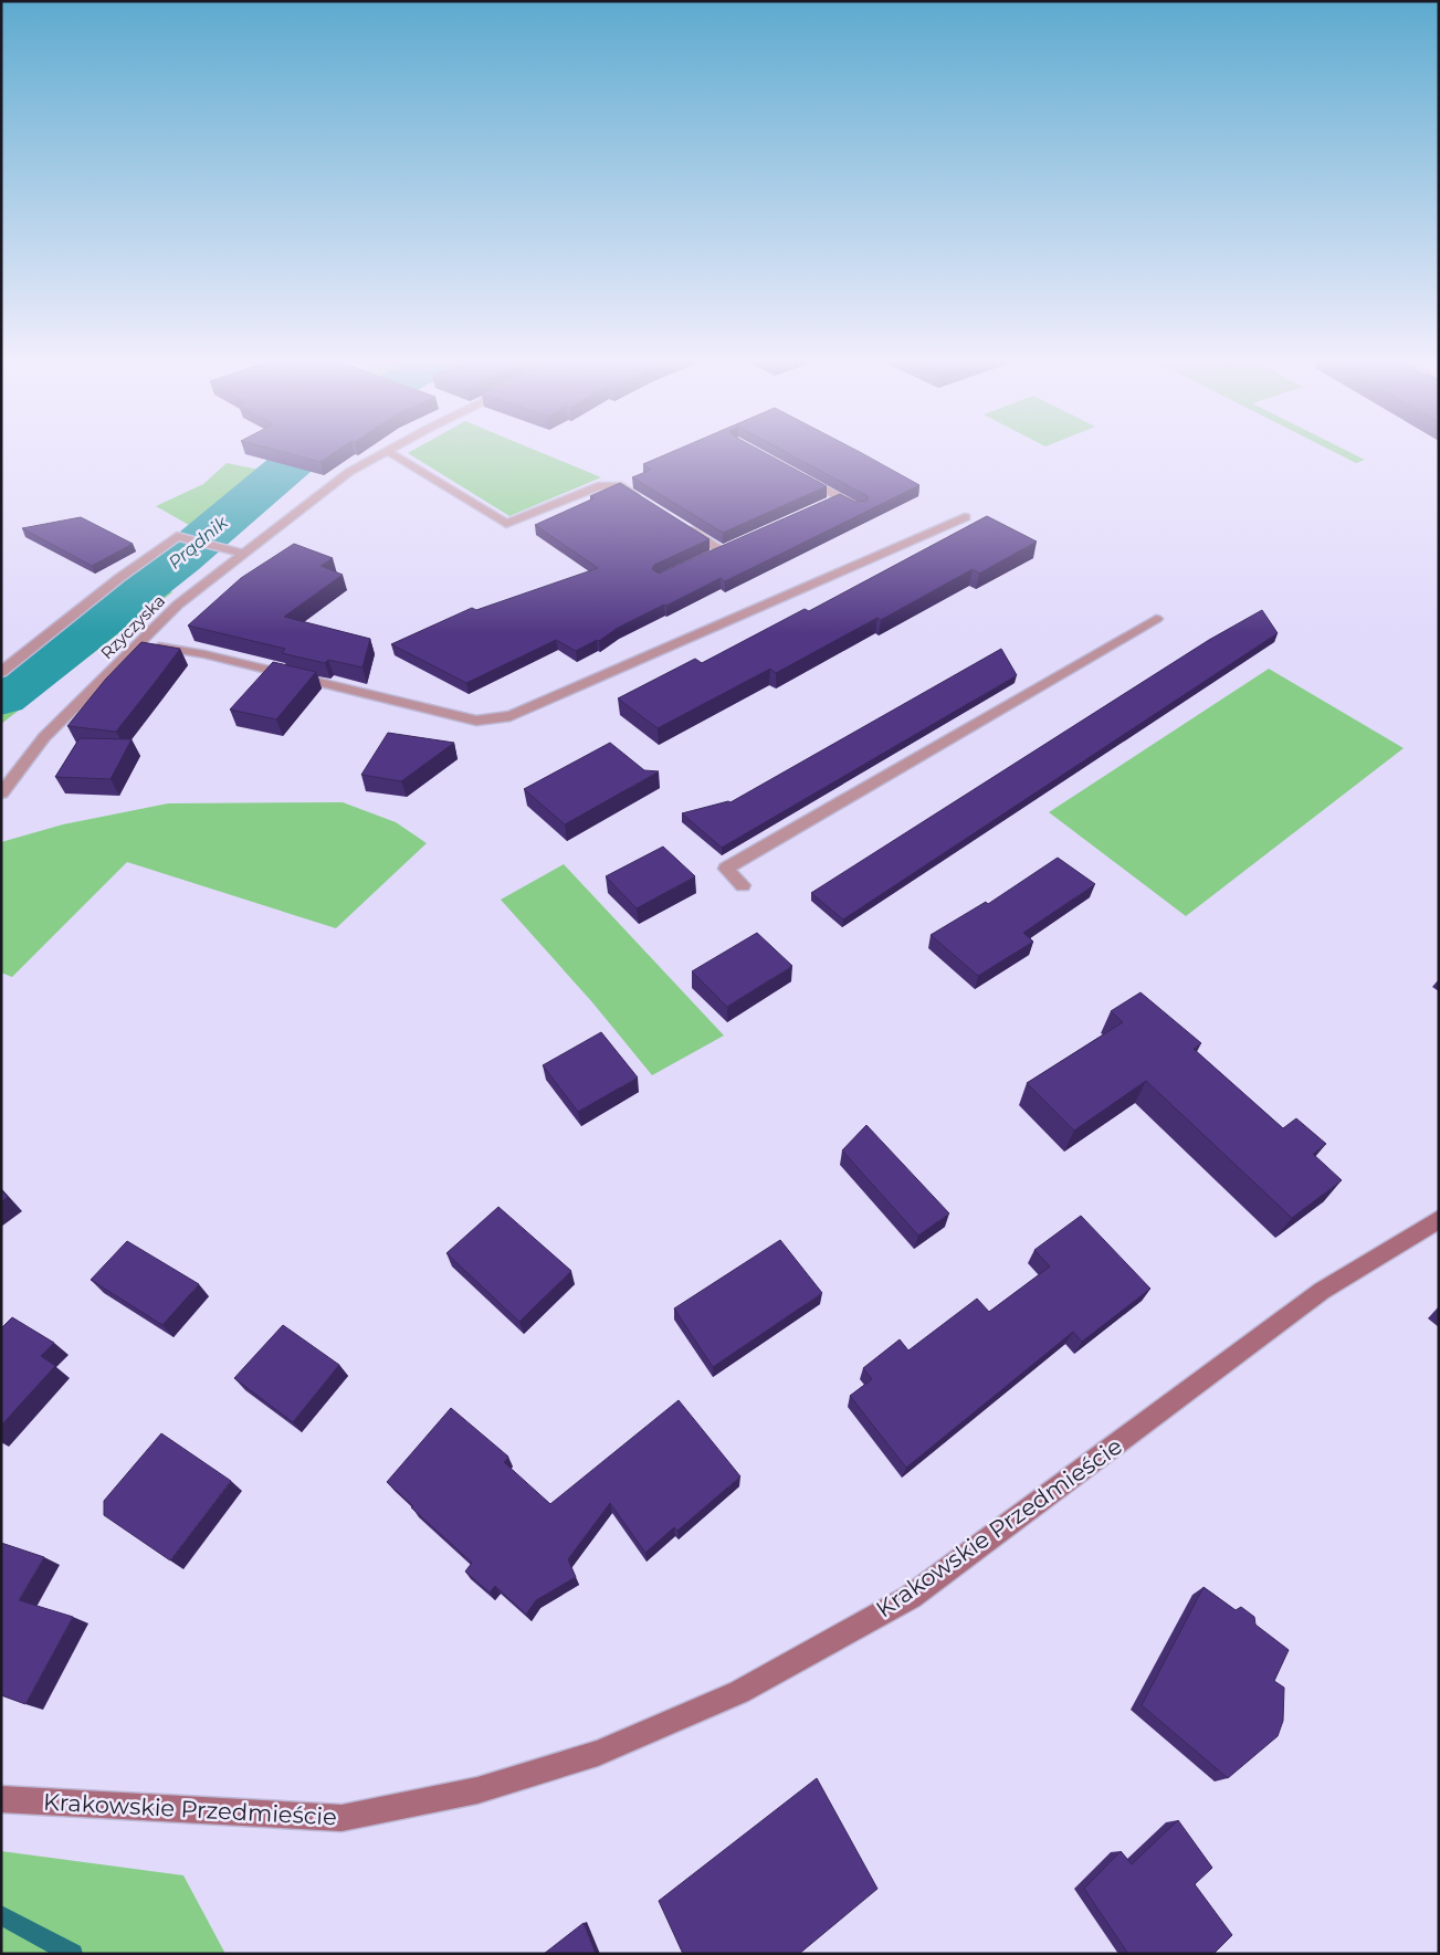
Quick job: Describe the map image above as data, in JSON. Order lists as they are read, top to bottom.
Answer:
{
  "streets": {
    "main road": ["Krakowskie Przedmieście"],
    "street": ["Rzyczyska"]
  },
  "water": ["Prądnik"]
}
